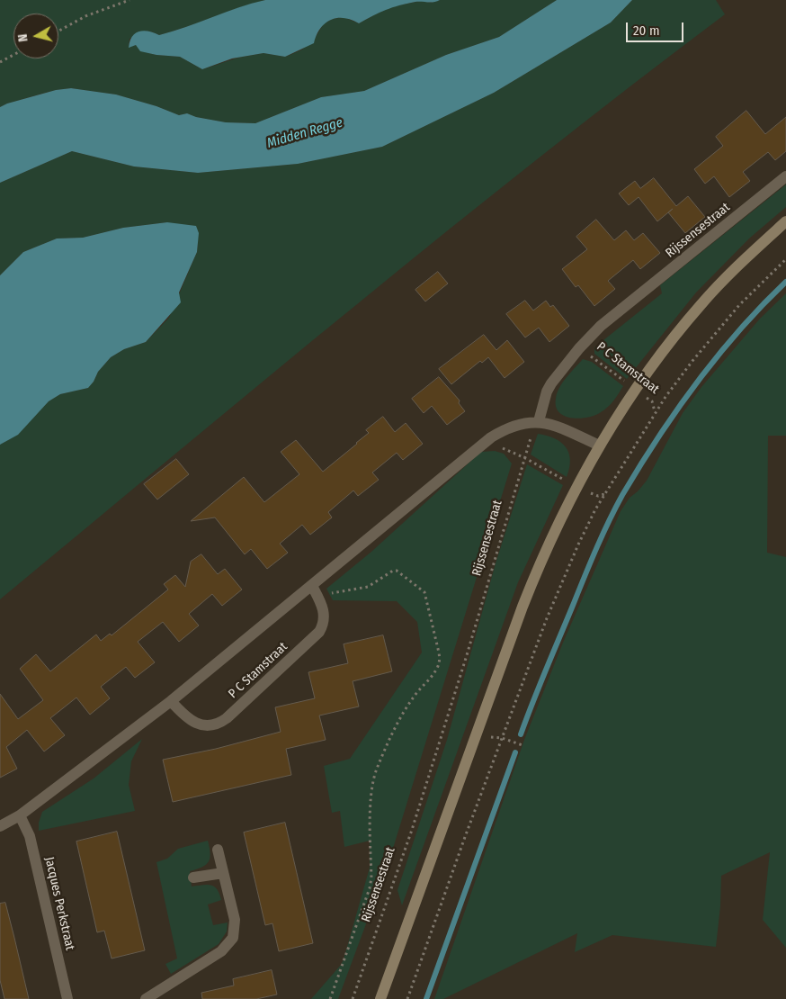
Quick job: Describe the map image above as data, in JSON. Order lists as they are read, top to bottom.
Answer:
{
  "streets": {
    "street": ["Rijssensestraat", "P C Stamstraat", "Jacques Perkstraat"]
  },
  "crossings": [
    ["Rijssensestraat", "P C Stamstraat"]
  ],
  "water": ["Midden Regge"],
  "scale_bar": "20 m",
  "north": "left"
}
